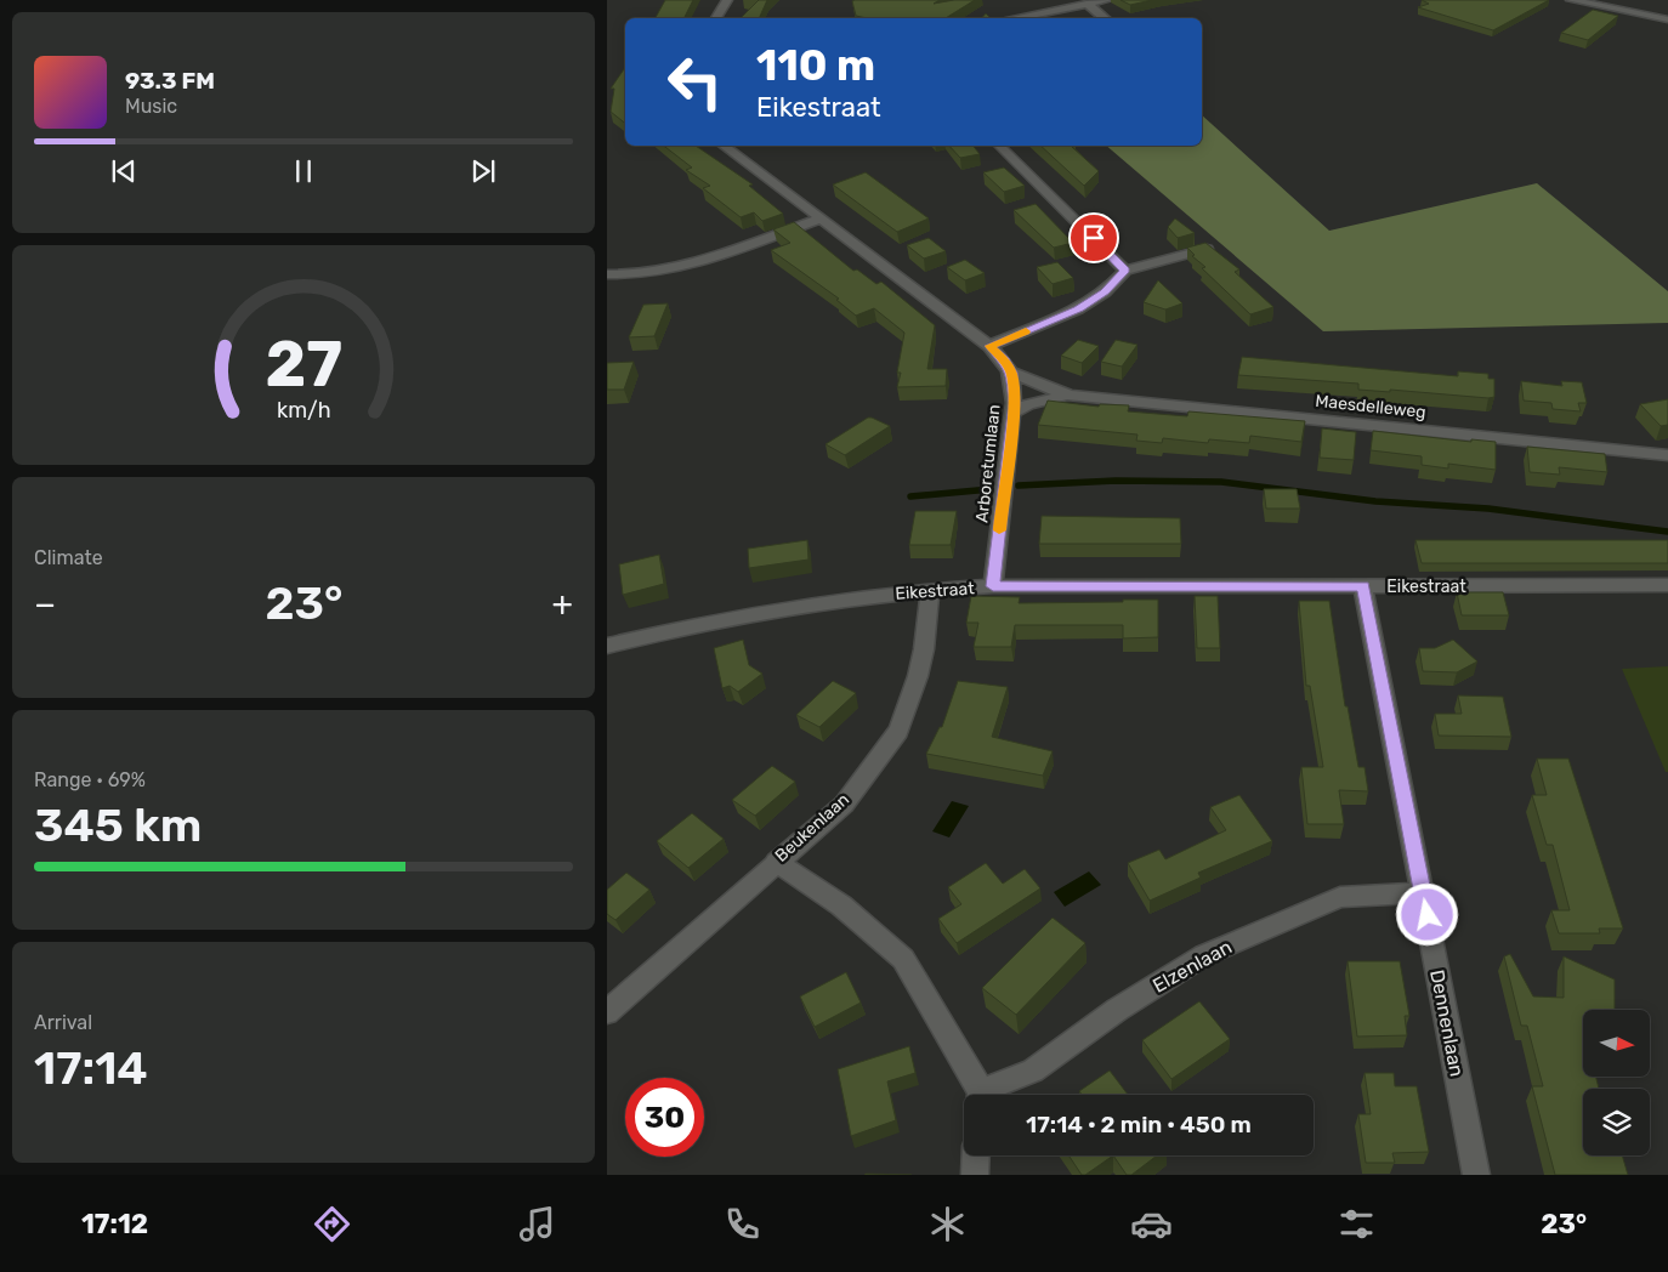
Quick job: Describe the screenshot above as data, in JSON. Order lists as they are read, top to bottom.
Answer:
{
  "streets": {
    "street": [
      "Maesdelleweg",
      "Arboretumlaan",
      "Eikestraat",
      "Beukenlaan",
      "Elzenlaan",
      "Dennenlaan"
    ]
  },
  "crossings": [
    ["Maesdelleweg", "Arboretumlaan"],
    ["Arboretumlaan", "Eikestraat"],
    ["Eikestraat", "Beukenlaan"],
    ["Eikestraat", "Dennenlaan"],
    ["Elzenlaan", "Dennenlaan"]
  ],
  "north": "right",
  "page": {
    "turn": ["110 m", "Eikestraat"],
    "song": ["93.3 FM", "Music"],
    "tile": [
      "Climate",
      ["Range · 69%", "345 km"],
      ["Arrival", "17:14"]
    ],
    "heat": ["−", "23°", "+"],
    "limit": "30",
    "trip": "17:14 · 2 min · 450 m",
    "tabs": ["17:12", "23°"],
    "gauge": ["27", "km/h"]
  }
}
